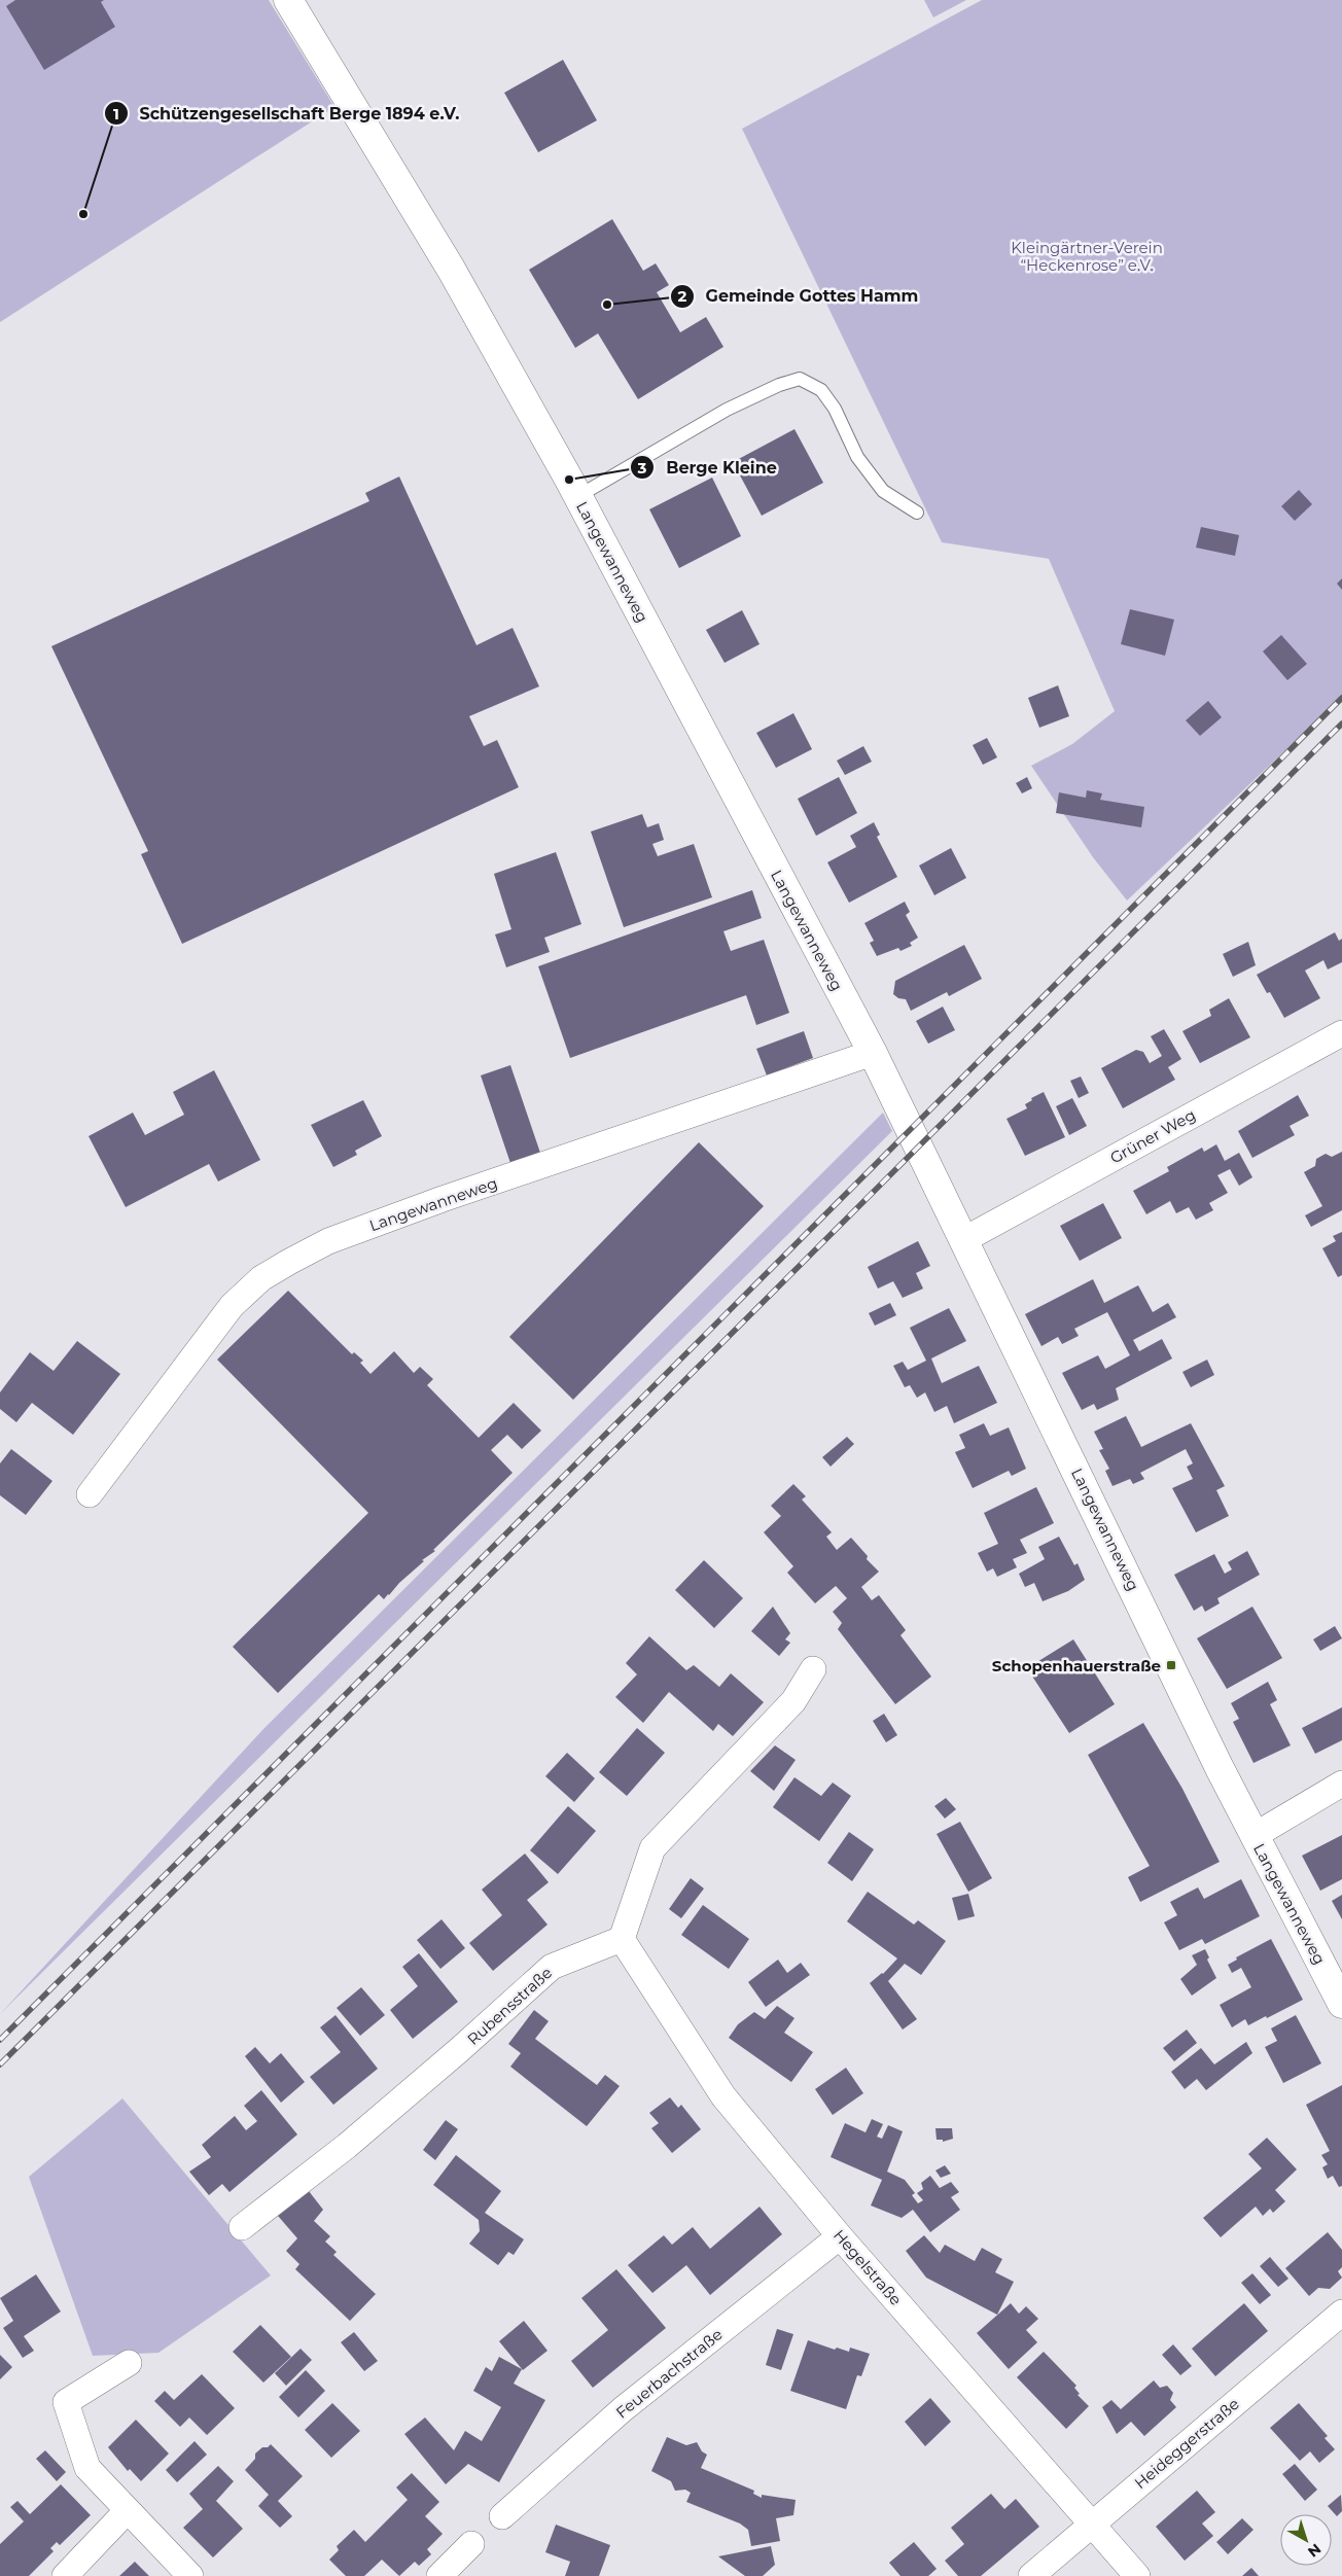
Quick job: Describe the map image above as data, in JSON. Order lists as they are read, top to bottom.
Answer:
{
  "streets": {
    "street": [
      "Langewanneweg",
      "Grüner Weg",
      "Rubensstraße",
      "Hegelstraße",
      "Feuerbachstraße",
      "Heideggerstraße"
    ]
  },
  "crossings": [
    ["Langewanneweg", "Grüner Weg"],
    ["Rubensstraße", "Hegelstraße"],
    ["Hegelstraße", "Feuerbachstraße"],
    ["Hegelstraße", "Heideggerstraße"]
  ],
  "parks": ["Kleingärtner-Verein “Heckenrose” e.V."],
  "places": {
    "other": ["Schützengesellschaft Berge 1894 e.V.", "Gemeinde Gottes Hamm", "Berge Kleine"],
    "transit": ["Schopenhauerstraße"]
  },
  "north": "bottom right"
}
